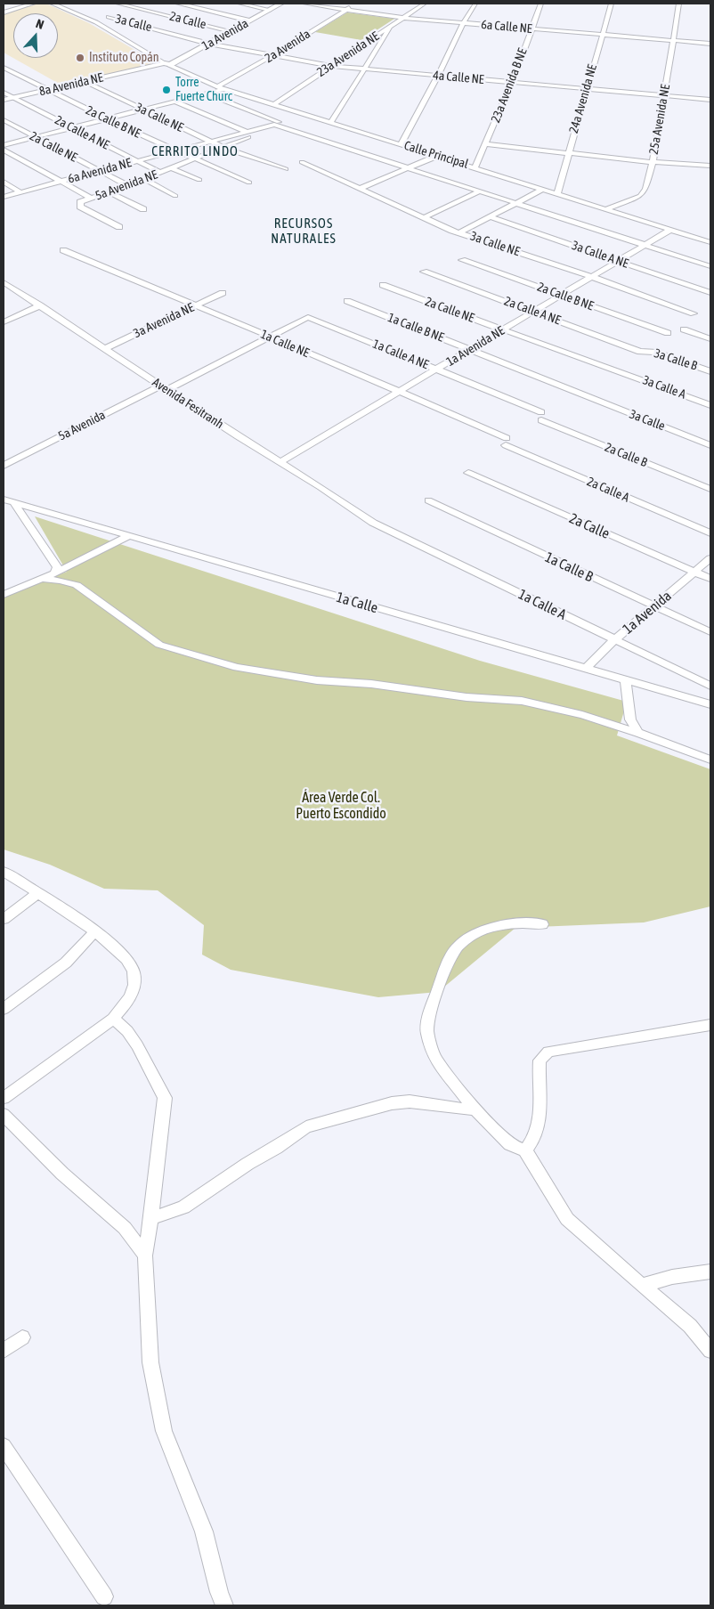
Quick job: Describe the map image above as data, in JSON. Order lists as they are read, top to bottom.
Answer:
{
  "streets": {
    "street": [
      "2a Calle",
      "3a Calle",
      "6a Calle NE",
      "1a Avenida",
      "2a Avenida",
      "23a Avenida NE",
      "4a Calle NE",
      "8a Avenida NE",
      "23a Avenida B NE",
      "24a Avenida NE",
      "3a Calle NE",
      "25a Avenida NE",
      "2a Calle B NE",
      "2a Calle A NE",
      "2a Calle NE",
      "Calle Principal",
      "6a Avenida NE",
      "5a Avenida NE",
      "3a Calle A NE",
      "3a Avenida NE",
      "1a Calle B NE",
      "1a Calle NE",
      "1a Avenida NE",
      "1a Calle A NE",
      "3a Calle B",
      "3a Calle A",
      "Avenida Fesitranh",
      "5a Avenida",
      "2a Calle B",
      "2a Calle A",
      "1a Calle B",
      "1a Calle",
      "1a Calle A"
    ]
  },
  "crossings": [
    ["2a Calle", "1a Avenida"],
    ["3a Calle", "1a Avenida"],
    ["3a Calle", "4a Calle NE"],
    ["3a Calle", "8a Avenida NE"],
    ["3a Calle", "Calle Principal"],
    ["3a Calle", "1a Calle B NE"],
    ["6a Calle NE", "2a Avenida"],
    ["6a Calle NE", "23a Avenida NE"],
    ["6a Calle NE", "23a Avenida B NE"],
    ["6a Calle NE", "24a Avenida NE"],
    ["6a Calle NE", "25a Avenida NE"],
    ["1a Avenida", "4a Calle NE"],
    ["1a Avenida", "8a Avenida NE"],
    ["1a Avenida", "Calle Principal"],
    ["1a Avenida", "1a Calle B"],
    ["1a Avenida", "1a Calle"],
    ["1a Avenida", "1a Calle A"],
    ["2a Avenida", "4a Calle NE"],
    ["2a Avenida", "3a Calle NE"],
    ["2a Avenida", "2a Calle B NE"],
    ["2a Avenida", "2a Calle A NE"],
    ["2a Avenida", "2a Calle NE"],
    ["2a Avenida", "Calle Principal"],
    ["23a Avenida NE", "4a Calle NE"],
    ["23a Avenida NE", "Calle Principal"],
    ["4a Calle NE", "23a Avenida B NE"],
    ["4a Calle NE", "24a Avenida NE"],
    ["4a Calle NE", "25a Avenida NE"],
    ["8a Avenida NE", "3a Calle NE"],
    ["8a Avenida NE", "2a Calle B NE"],
    ["8a Avenida NE", "2a Calle A NE"],
    ["8a Avenida NE", "Calle Principal"],
    ["23a Avenida B NE", "Calle Principal"],
    ["24a Avenida NE", "Calle Principal"],
    ["3a Calle NE", "6a Avenida NE"],
    ["3a Calle NE", "5a Avenida NE"],
    ["3a Calle NE", "1a Avenida NE"],
    ["25a Avenida NE", "Calle Principal"],
    ["2a Calle B NE", "6a Avenida NE"],
    ["2a Calle B NE", "5a Avenida NE"],
    ["2a Calle B NE", "1a Avenida NE"],
    ["2a Calle A NE", "6a Avenida NE"],
    ["2a Calle A NE", "5a Avenida NE"],
    ["2a Calle A NE", "1a Avenida NE"],
    ["2a Calle A NE", "3a Calle B"],
    ["2a Calle NE", "6a Avenida NE"],
    ["2a Calle NE", "5a Avenida NE"],
    ["2a Calle NE", "1a Avenida NE"],
    ["2a Calle NE", "3a Calle A"],
    ["Calle Principal", "6a Avenida NE"],
    ["Calle Principal", "5a Avenida NE"],
    ["Calle Principal", "1a Avenida NE"],
    ["6a Avenida NE", "5a Avenida NE"],
    ["3a Calle A NE", "1a Avenida NE"],
    ["3a Avenida NE", "1a Calle NE"],
    ["3a Avenida NE", "Avenida Fesitranh"],
    ["1a Calle B NE", "1a Avenida NE"],
    ["1a Calle NE", "1a Avenida NE"],
    ["1a Calle NE", "5a Avenida"],
    ["1a Calle NE", "2a Calle A"],
    ["1a Avenida NE", "1a Calle A NE"],
    ["1a Avenida NE", "Avenida Fesitranh"],
    ["1a Calle A NE", "5a Avenida"],
    ["1a Calle A NE", "2a Calle B"],
    ["Avenida Fesitranh", "5a Avenida"],
    ["Avenida Fesitranh", "1a Calle A"]
  ],
  "districts": ["CERRITO LINDO", "RECURSOS NATURALES"],
  "parks": ["Área Verde Col. Puerto Escondido"],
  "places": ["Instituto Copán", "Torre Fuerte Churc"],
  "north": "top"
}
